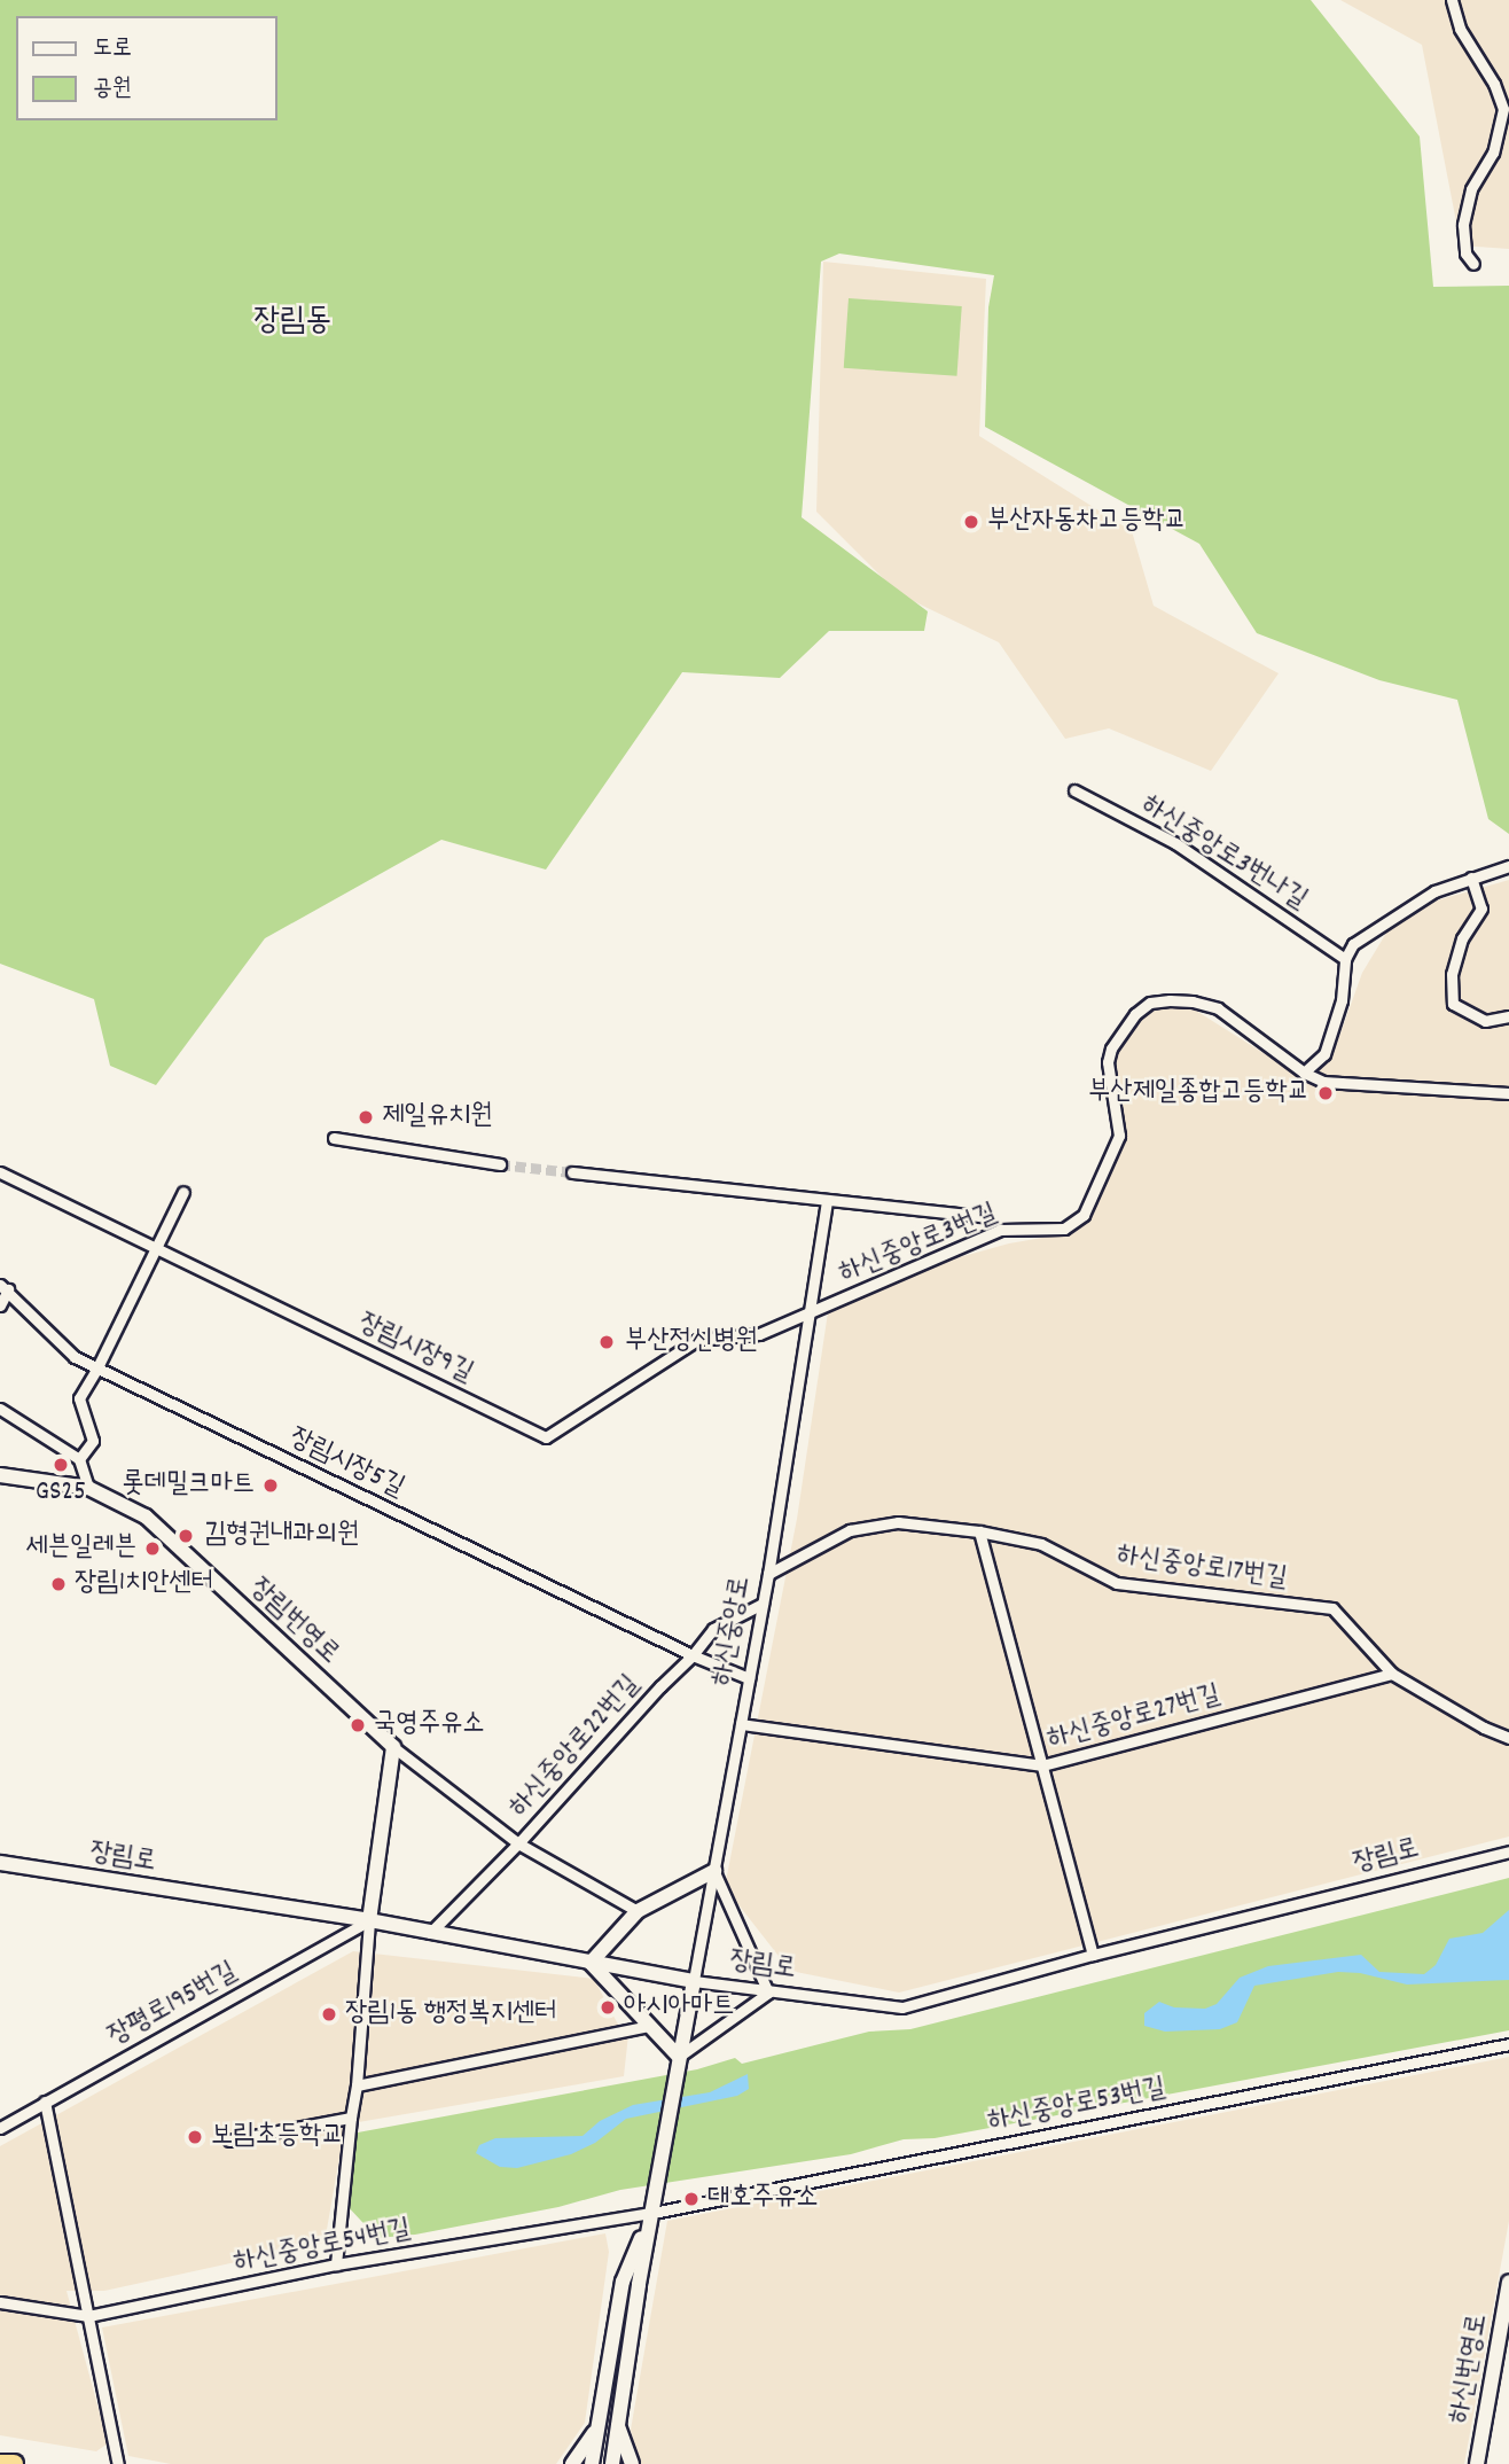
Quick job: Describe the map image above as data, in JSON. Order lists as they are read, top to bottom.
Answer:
{
  "streets": {
    "street": [
      "하신중앙로3번나길",
      "하신중앙로3번길",
      "장림시장9길",
      "장림시장5길",
      "하신중앙로17번길",
      "장림번영로",
      "하신중앙로",
      "하신중앙로27번길",
      "하신중앙로22번길",
      "장림로",
      "장평로195번길",
      "하신중앙로53번길",
      "하신중앙로54번길",
      "하신번영로"
    ]
  },
  "crossings": [
    ["하신중앙로3번길", "장림시장9길"],
    ["하신중앙로3번길", "하신중앙로"],
    ["장림시장9길", "하신중앙로"],
    ["장림시장5길", "하신중앙로"],
    ["장림시장5길", "하신중앙로22번길"],
    ["하신중앙로17번길", "하신중앙로"],
    ["하신중앙로17번길", "하신중앙로27번길"],
    ["하신중앙로", "하신중앙로27번길"],
    ["하신중앙로", "하신중앙로22번길"],
    ["하신중앙로", "장림로"],
    ["하신중앙로", "하신중앙로53번길"],
    ["하신중앙로", "하신중앙로54번길"],
    ["하신중앙로22번길", "장림로"],
    ["장림로", "장평로195번길"],
    ["하신중앙로53번길", "하신중앙로54번길"]
  ],
  "districts": ["장림동"],
  "places": [
    "부산자동차고등학교",
    "부산제일종합고등학교",
    "제일유치원",
    "부산정신병원",
    "GS25",
    "롯데밀크마트",
    "김형권내과의원",
    "세븐일레븐",
    "장림1치안센터",
    "국영주유소",
    "아시아마트",
    "장림1동 행정복지센터",
    "보림초등학교",
    "대호주유소"
  ],
  "legend": ["도로", "공원"]
}
